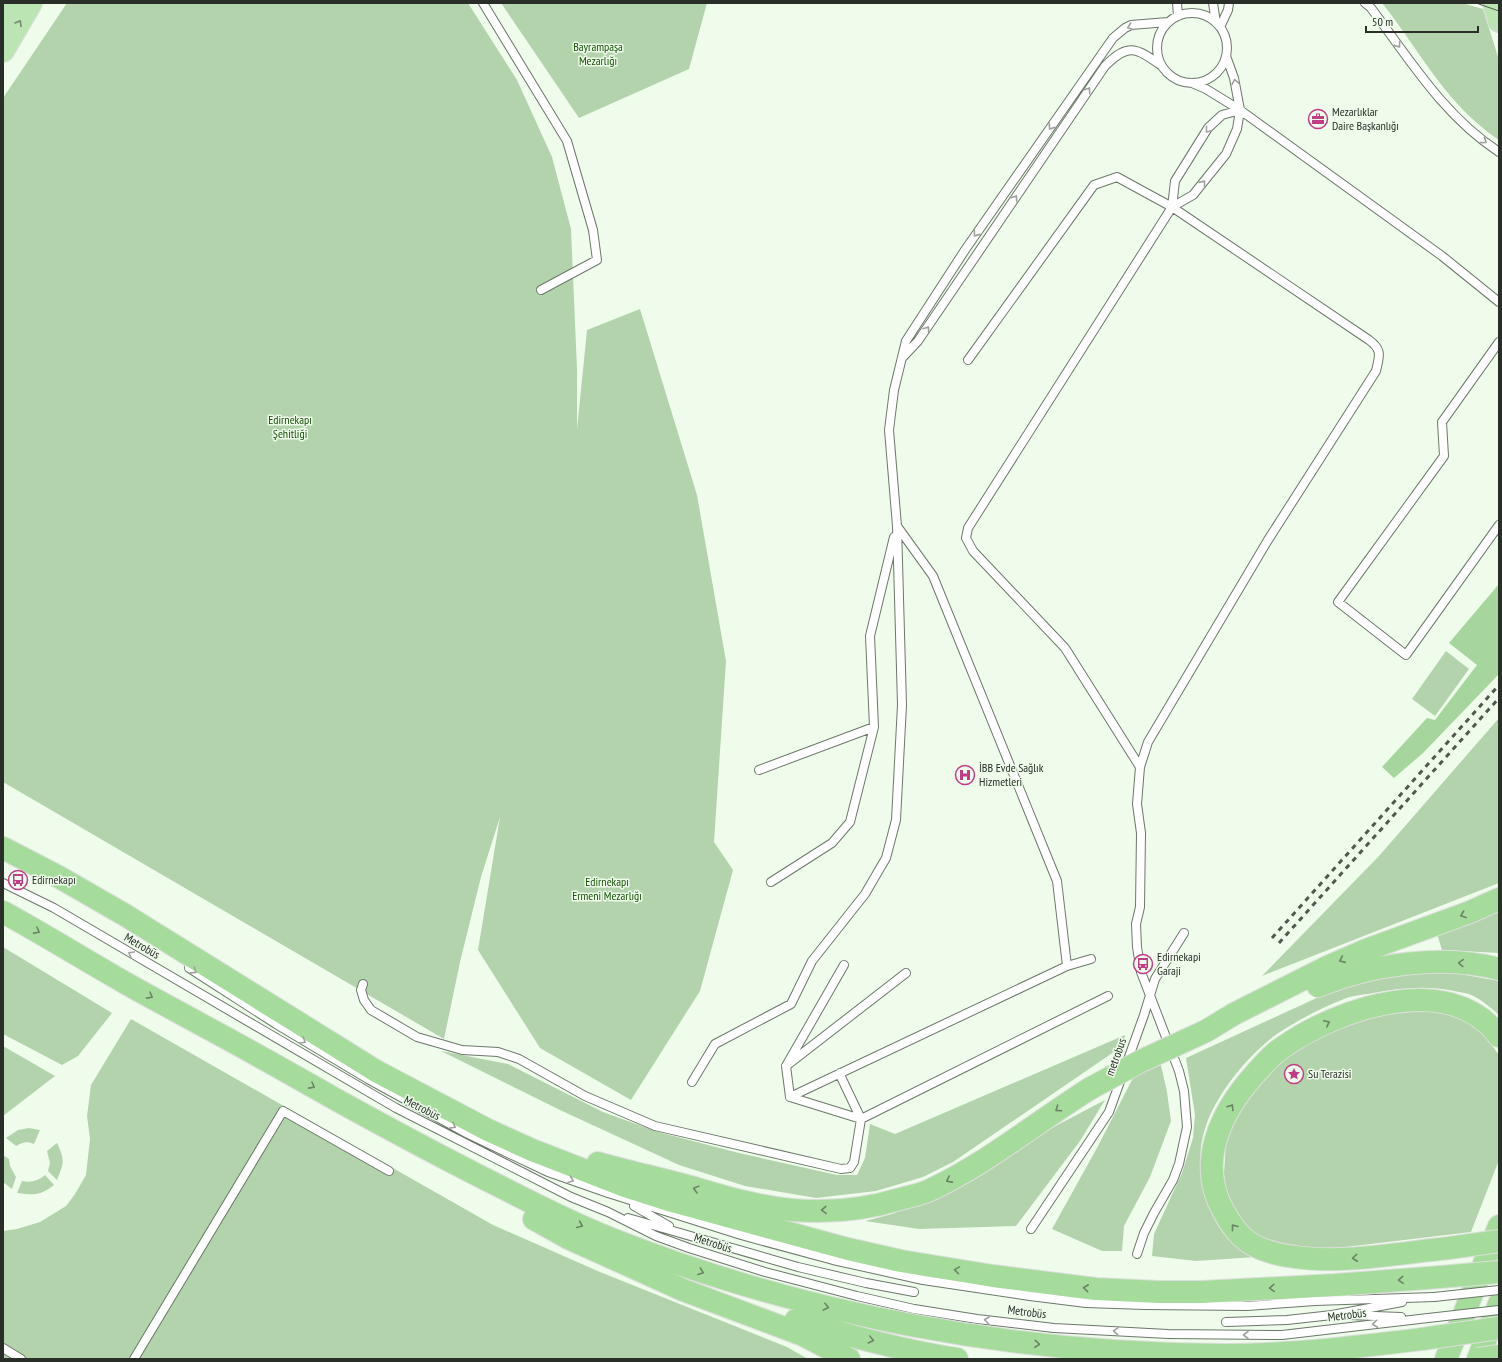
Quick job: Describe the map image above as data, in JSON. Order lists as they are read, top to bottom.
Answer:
{
  "streets": {
    "lane": ["Metrobüs", "metrobus"]
  },
  "parks": ["Bayrampaşa Mezarlığı", "Edirnekapı Şehitliği", "Edirnekapı Ermeni Mezarlığı"],
  "places": {
    "office": ["Mezarlıklar Daire Başkanlığı"],
    "hospital": ["İBB Evde Sağlık Hizmetleri"],
    "bus stop": ["Edirnekapı", "Edirnekapi Garaji"],
    "place": ["Su Terazisi"]
  },
  "scale_bar": "50 m"
}
